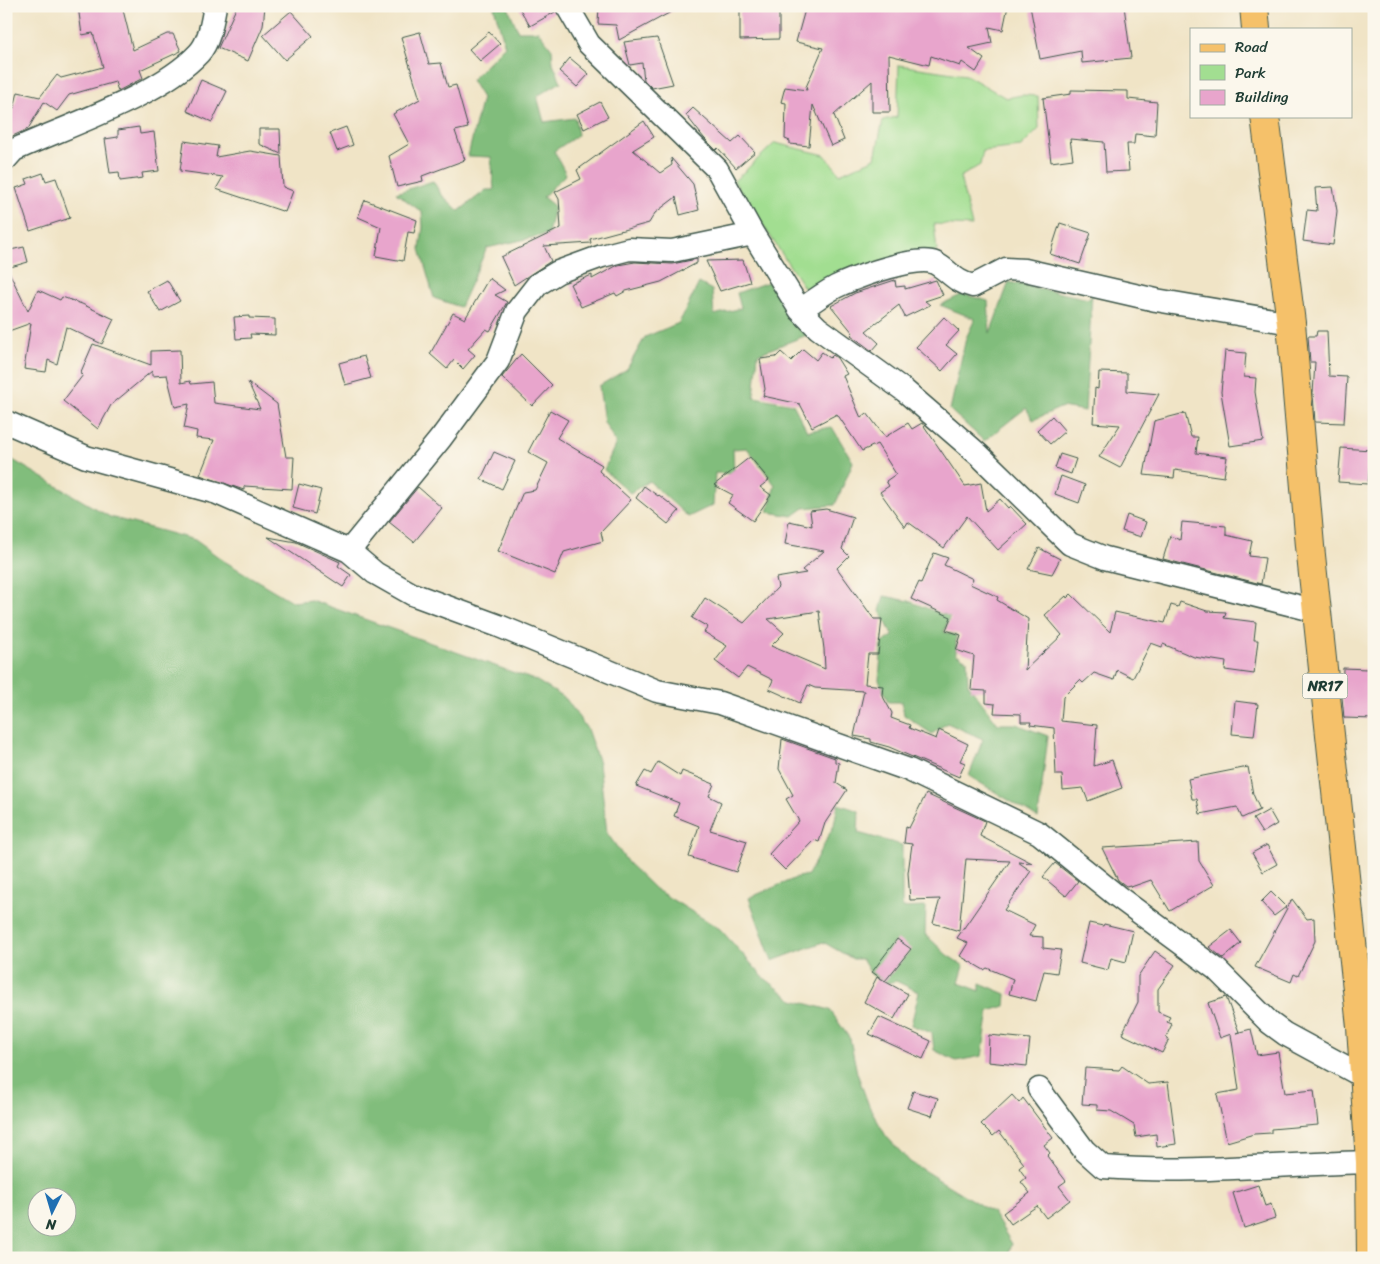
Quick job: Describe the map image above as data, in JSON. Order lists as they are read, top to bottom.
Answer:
{
  "streets": {
    "main road": ["NR17"]
  },
  "legend": ["Road", "Park", "Building"],
  "north": "bottom"
}
